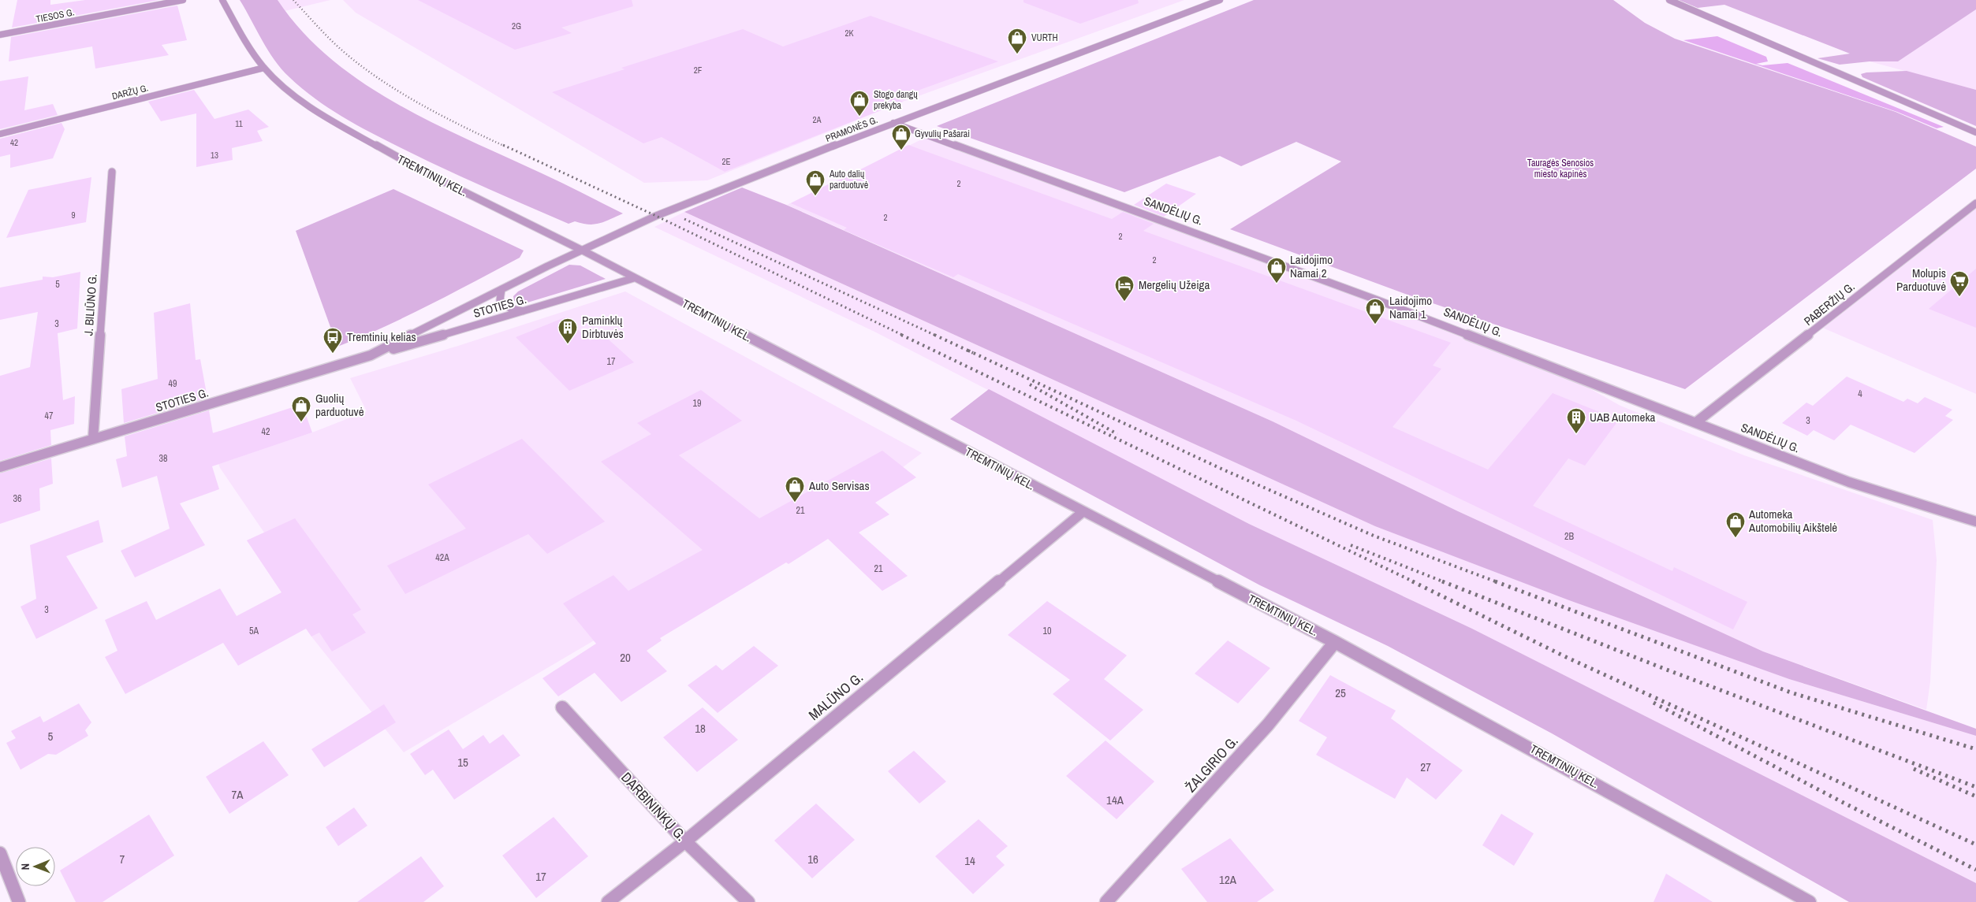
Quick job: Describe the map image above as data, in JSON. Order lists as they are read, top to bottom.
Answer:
{
  "streets": {
    "street": [
      "TIESOS G.",
      "DARŽŲ G.",
      "PRAMONĖS G.",
      "TREMTINIŲ KEL.",
      "SANDĖLIŲ G.",
      "PABERŽIŲ G.",
      "J. BILIŪNO G.",
      "STOTIES G.",
      "MALŪNO G.",
      "ŽALGIRIO G.",
      "DARBININKŲ G."
    ]
  },
  "crossings": [
    ["DARŽŲ G.", "TREMTINIŲ KEL."],
    ["PRAMONĖS G.", "TREMTINIŲ KEL."],
    ["PRAMONĖS G.", "SANDĖLIŲ G."],
    ["PRAMONĖS G.", "STOTIES G."],
    ["TREMTINIŲ KEL.", "STOTIES G."],
    ["TREMTINIŲ KEL.", "MALŪNO G."],
    ["TREMTINIŲ KEL.", "ŽALGIRIO G."],
    ["SANDĖLIŲ G.", "PABERŽIŲ G."],
    ["J. BILIŪNO G.", "STOTIES G."],
    ["MALŪNO G.", "DARBININKŲ G."]
  ],
  "parks": ["Tauragės Senosios miesto kapinės"],
  "places": {
    "shop": [
      "VURTH",
      "Stogo dangų prekyba",
      "Gyvulių Pašarai",
      "Auto dalių parduotuvė",
      "Laidojimo Namai 2",
      "Laidojimo Namai 1",
      "Guolių parduotuvė",
      "Auto Servisas",
      "Automeka Automobilių Aikštelė"
    ],
    "supermarket": ["Molupis Parduotuvė"],
    "hotel": ["Mergelių Užeiga"],
    "building": ["Paminklų Dirbtuvės", "UAB Automeka"],
    "bus stop": ["Tremtinių kelias"]
  },
  "house_numbers": [
    "2G",
    "2K",
    "2F",
    "2A",
    "11",
    "42",
    "13",
    "2E",
    "2",
    "9",
    "2",
    "2",
    "2",
    "5",
    "3",
    "17",
    "49",
    "4",
    "19",
    "47",
    "3",
    "42",
    "38",
    "36",
    "21",
    "2B",
    "42A",
    "21",
    "3",
    "5A",
    "10",
    "20",
    "25",
    "18",
    "5",
    "15",
    "27",
    "7A",
    "14A",
    "7",
    "16",
    "14",
    "17",
    "12A"
  ],
  "north": "left"
}
